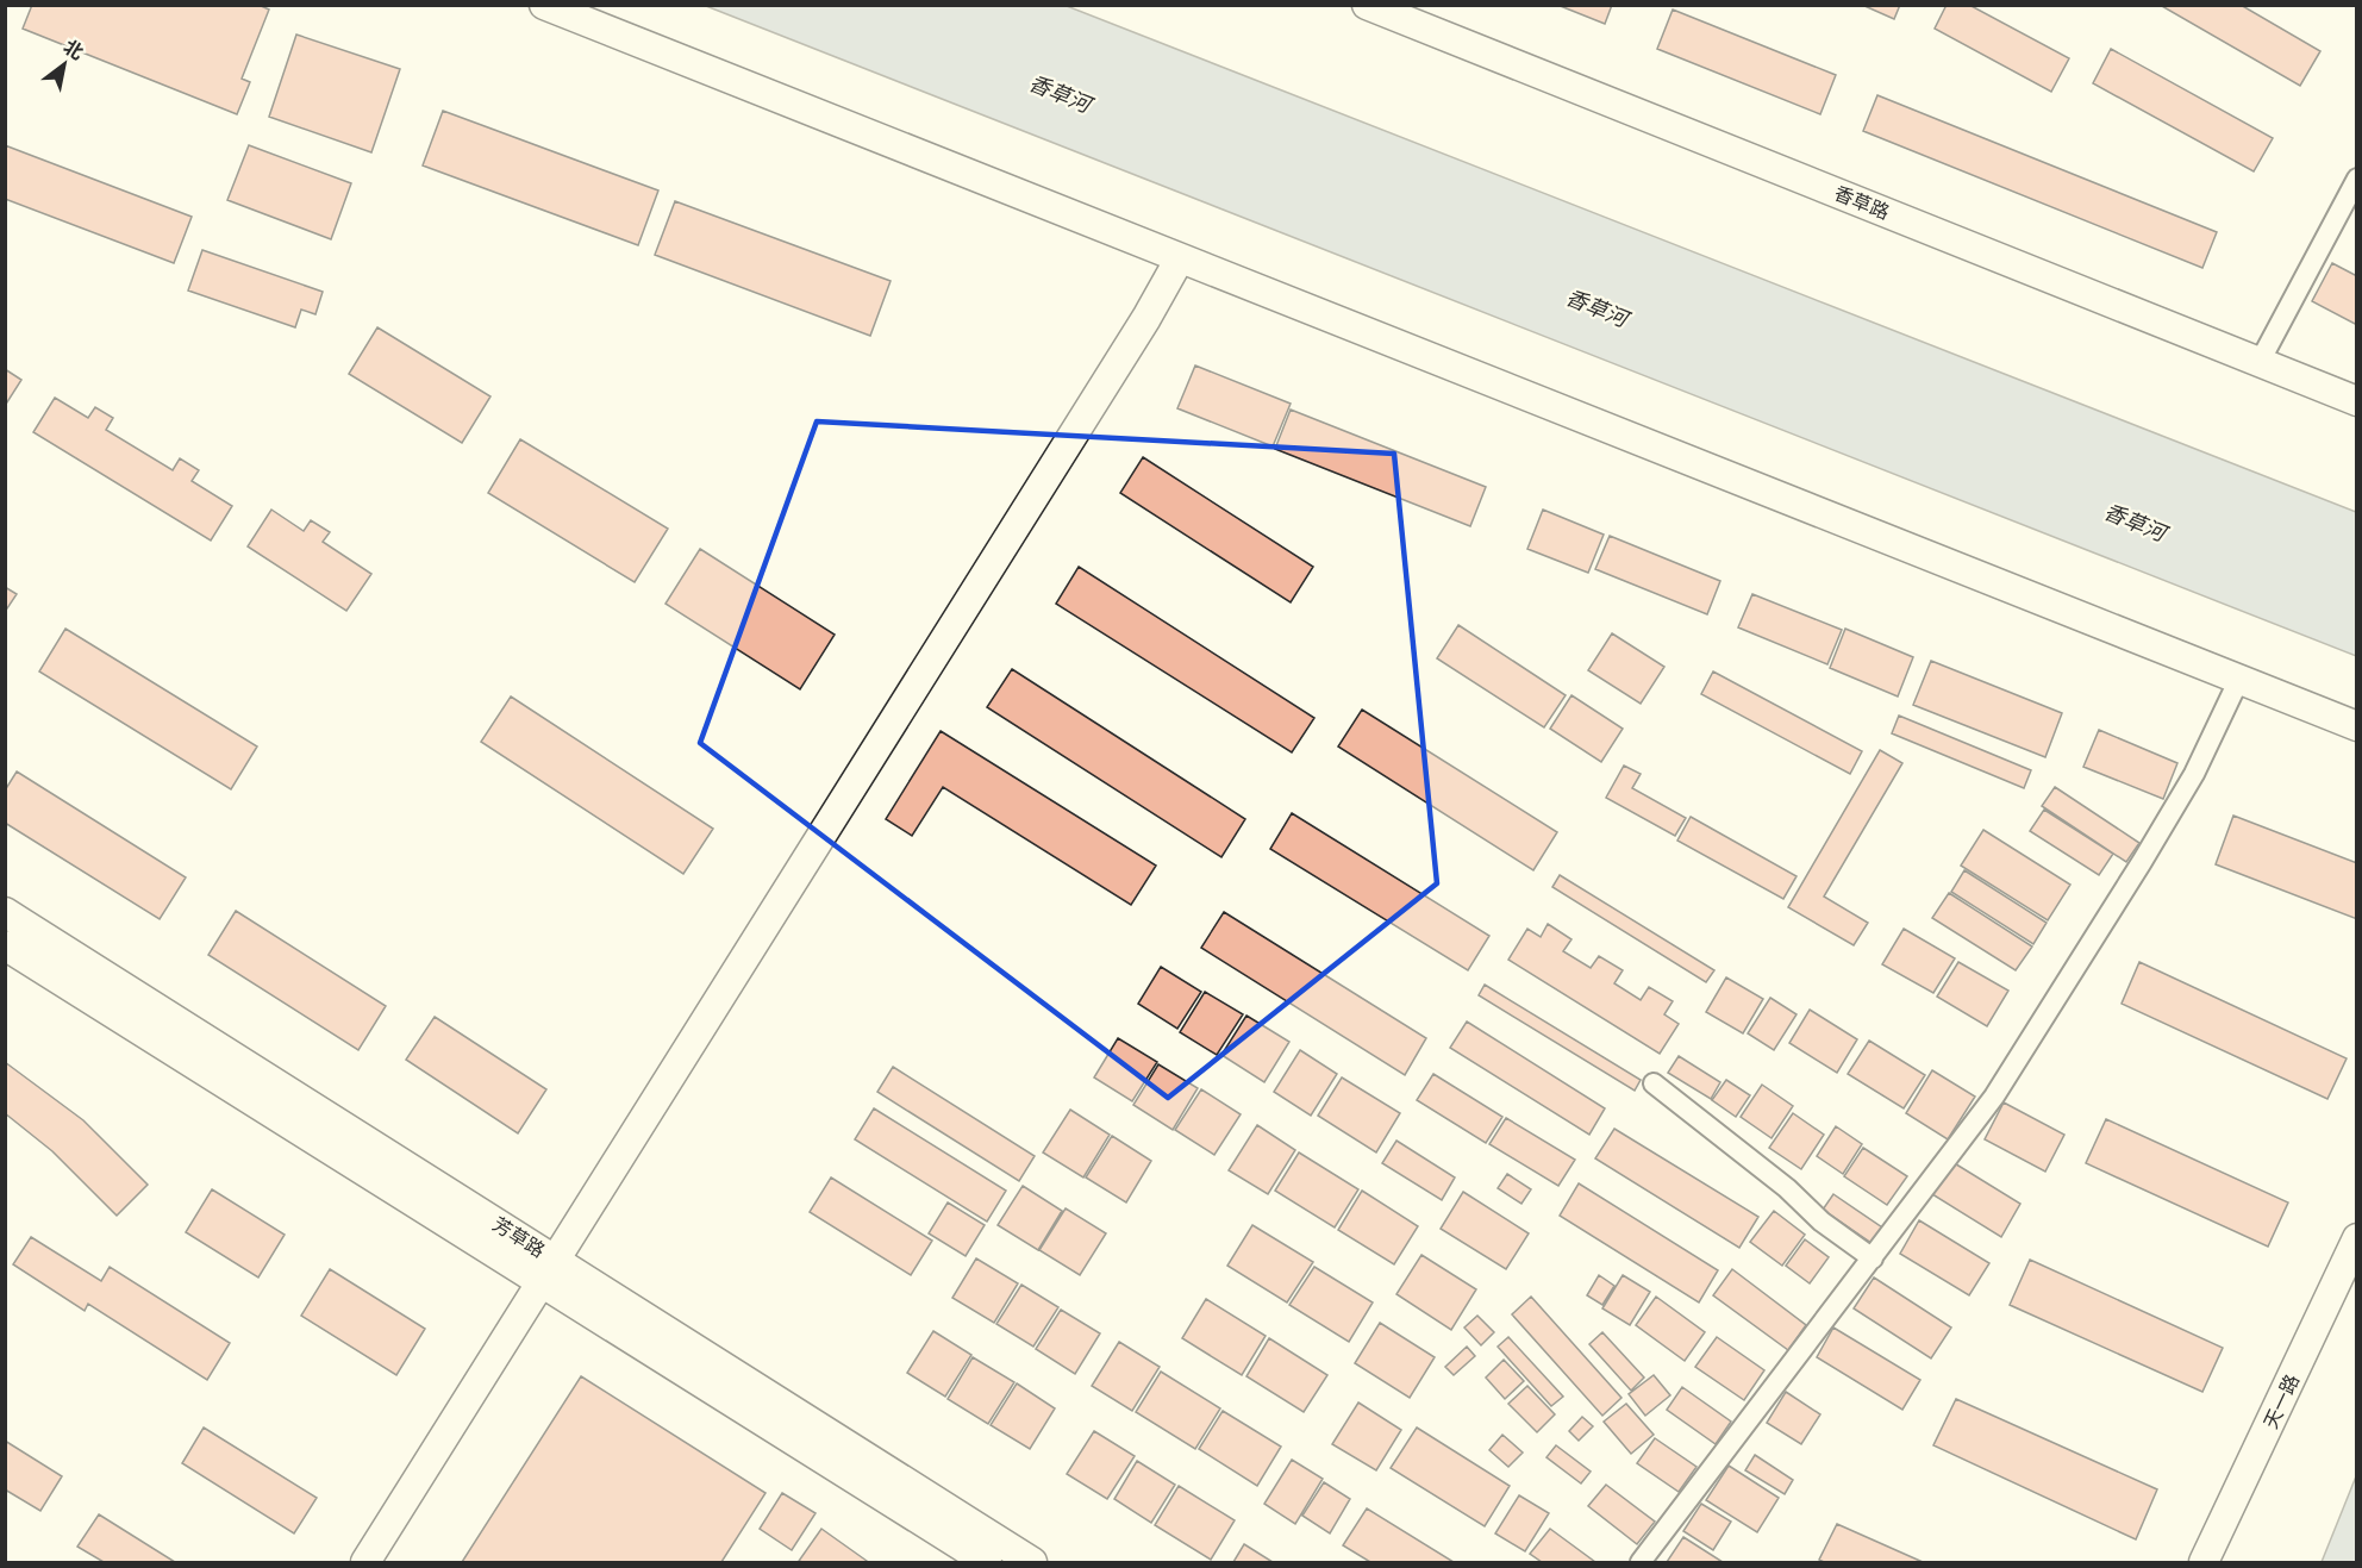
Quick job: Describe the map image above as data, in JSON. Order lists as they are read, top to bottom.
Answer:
{
  "streets": {
    "street": ["香草路", "芳草路", "天一路"]
  },
  "water": ["香草河"],
  "north": "top right"
}
